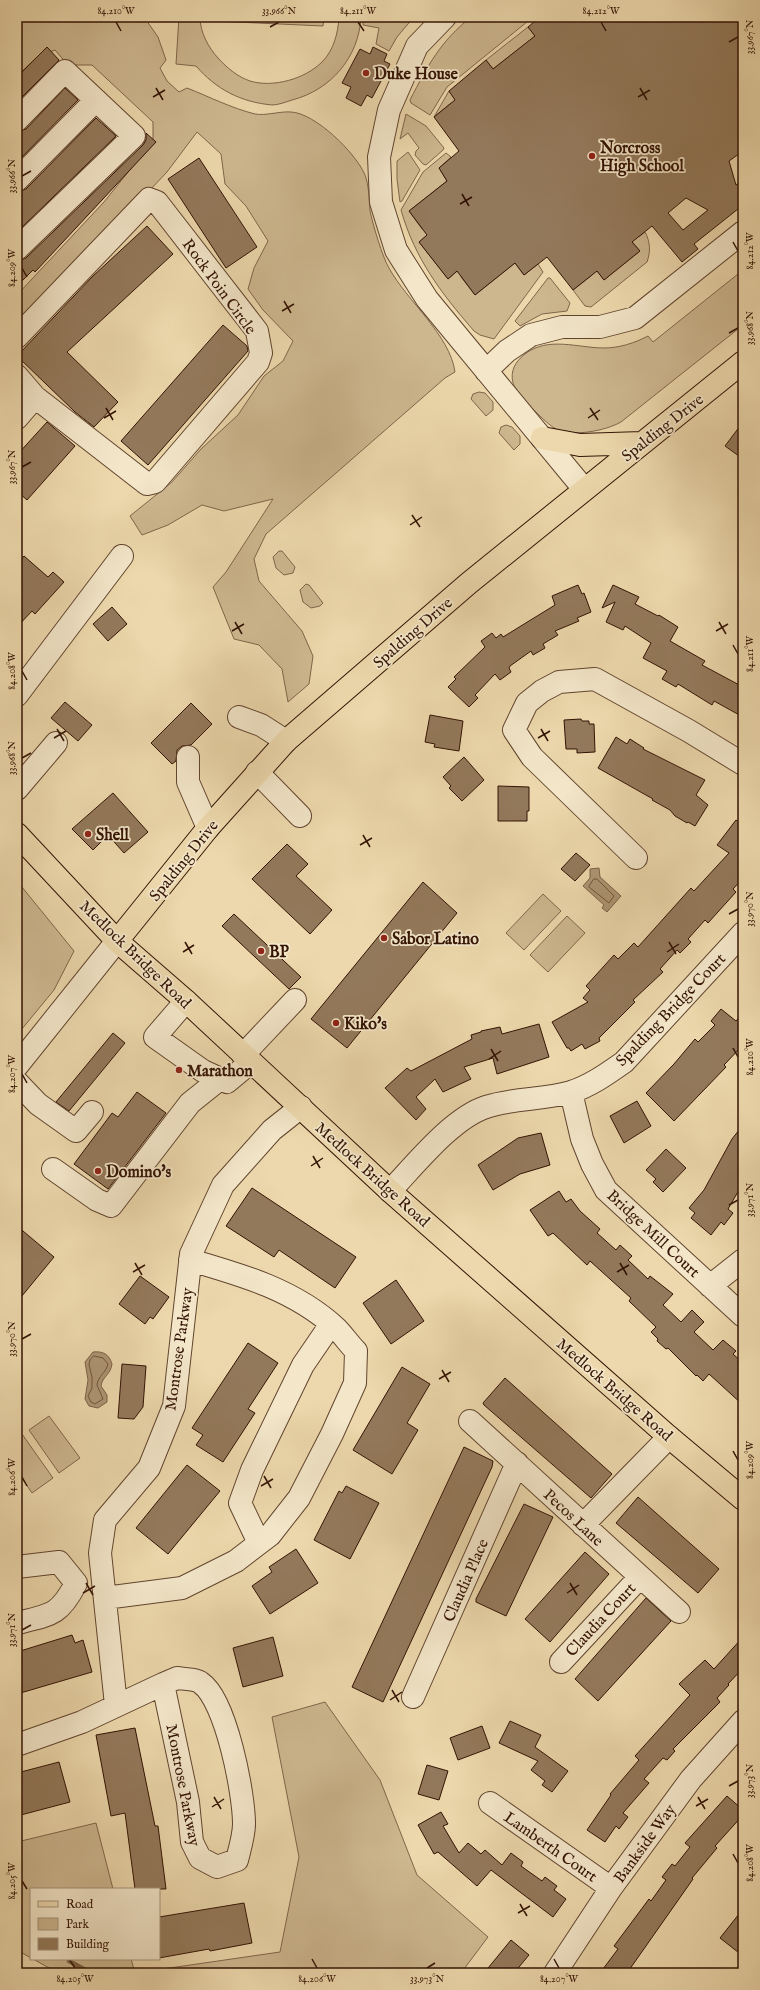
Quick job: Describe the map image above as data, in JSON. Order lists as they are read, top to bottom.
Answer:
{
  "streets": {
    "main road": ["Spalding Drive", "Medlock Bridge Road"],
    "street": [
      "Rock Poin Circle",
      "Spalding Bridge Court",
      "Bridge Mill Court",
      "Montrose Parkway",
      "Pecos Lane",
      "Claudia Place",
      "Claudia Court",
      "Bankside Way",
      "Lamberth Court"
    ]
  },
  "crossings": [
    ["Spalding Drive", "Medlock Bridge Road"],
    ["Medlock Bridge Road", "Spalding Bridge Court"],
    ["Medlock Bridge Road", "Montrose Parkway"],
    ["Spalding Bridge Court", "Bridge Mill Court"],
    ["Pecos Lane", "Claudia Place"],
    ["Pecos Lane", "Claudia Court"],
    ["Bankside Way", "Lamberth Court"]
  ],
  "places": [
    "Duke House",
    "Norcross High School",
    "Shell",
    "Sabor Latino",
    "BP",
    "Kiko's",
    "Marathon",
    "Domino's"
  ],
  "legend": ["Road", "Park", "Building"],
  "coordinates": [
    "84.210°W",
    "33.966°N",
    "84.211°W",
    "84.212°W",
    "33.967°N",
    "84.209°W",
    "33.968°N",
    "84.208°W",
    "33.970°N",
    "84.207°W",
    "33.971°N",
    "84.206°W",
    "33.973°N",
    "84.205°W"
  ]
}
